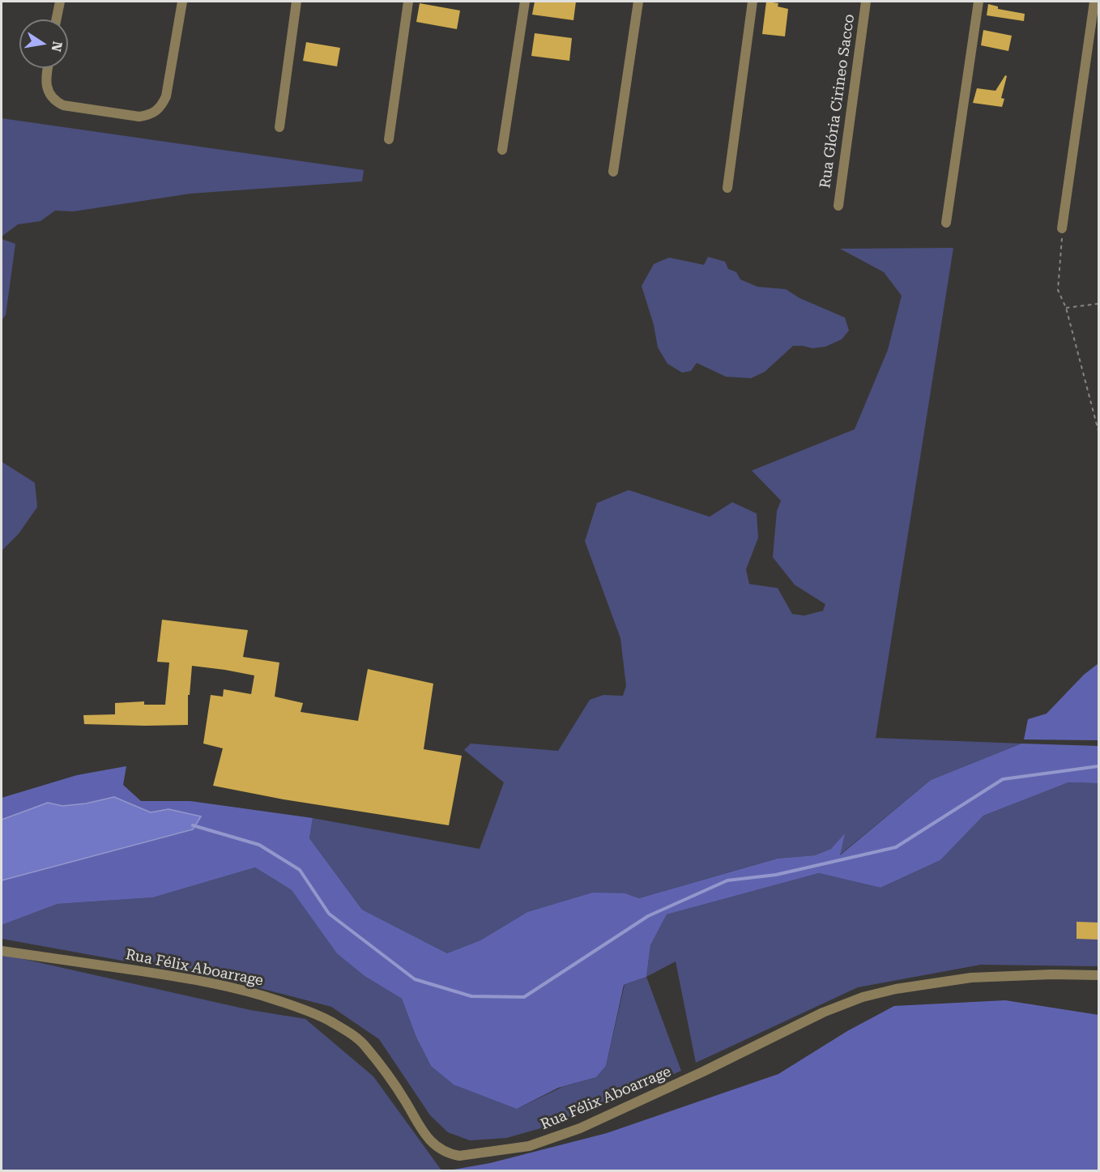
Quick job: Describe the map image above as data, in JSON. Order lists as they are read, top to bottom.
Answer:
{
  "streets": {
    "street": ["Rua Glória Cirineo Sacco", "Rua Félix Aboarrage"]
  },
  "north": "right"
}
